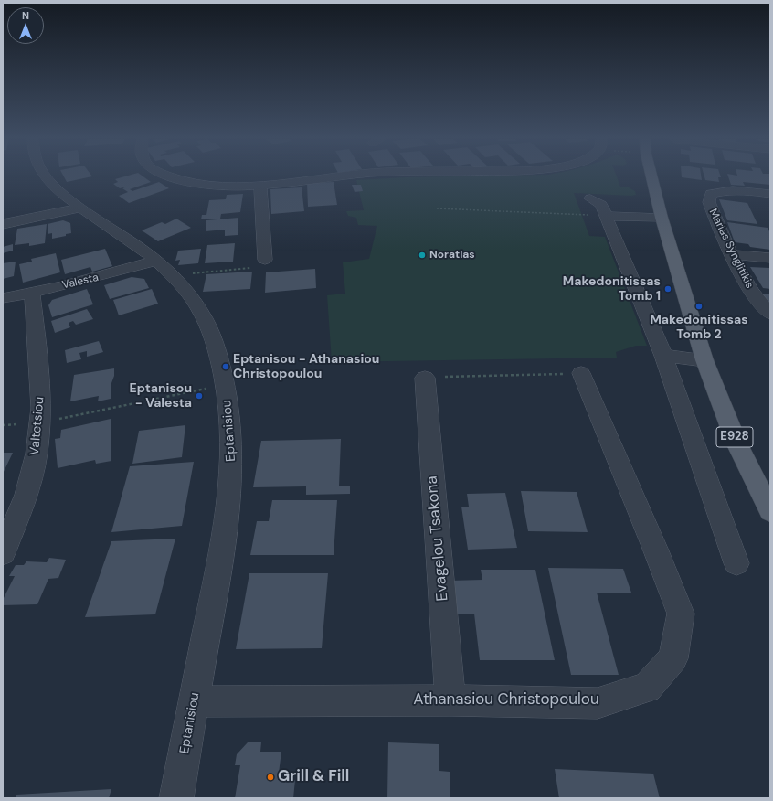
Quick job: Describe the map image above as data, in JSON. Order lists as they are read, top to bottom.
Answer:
{
  "streets": {
    "main road": ["E928"],
    "street": [
      "Marias Synglitikis",
      "Valesta",
      "Valtetsiou",
      "Eptanisiou",
      "Evagelou Tsakona",
      "Athanasiou Christopoulou"
    ]
  },
  "crossings": [
    ["Valesta", "Valtetsiou"],
    ["Valesta", "Eptanisiou"],
    ["Eptanisiou", "Athanasiou Christopoulou"],
    ["Evagelou Tsakona", "Athanasiou Christopoulou"]
  ],
  "places": [
    "Noratlas",
    "Makedonitissas Tomb 1",
    "Makedonitissas Tomb 2",
    "Eptanisou - Athanasiou Christopoulou",
    "Eptanisou - Valesta",
    "Grill & Fill"
  ],
  "north": "top"
}
